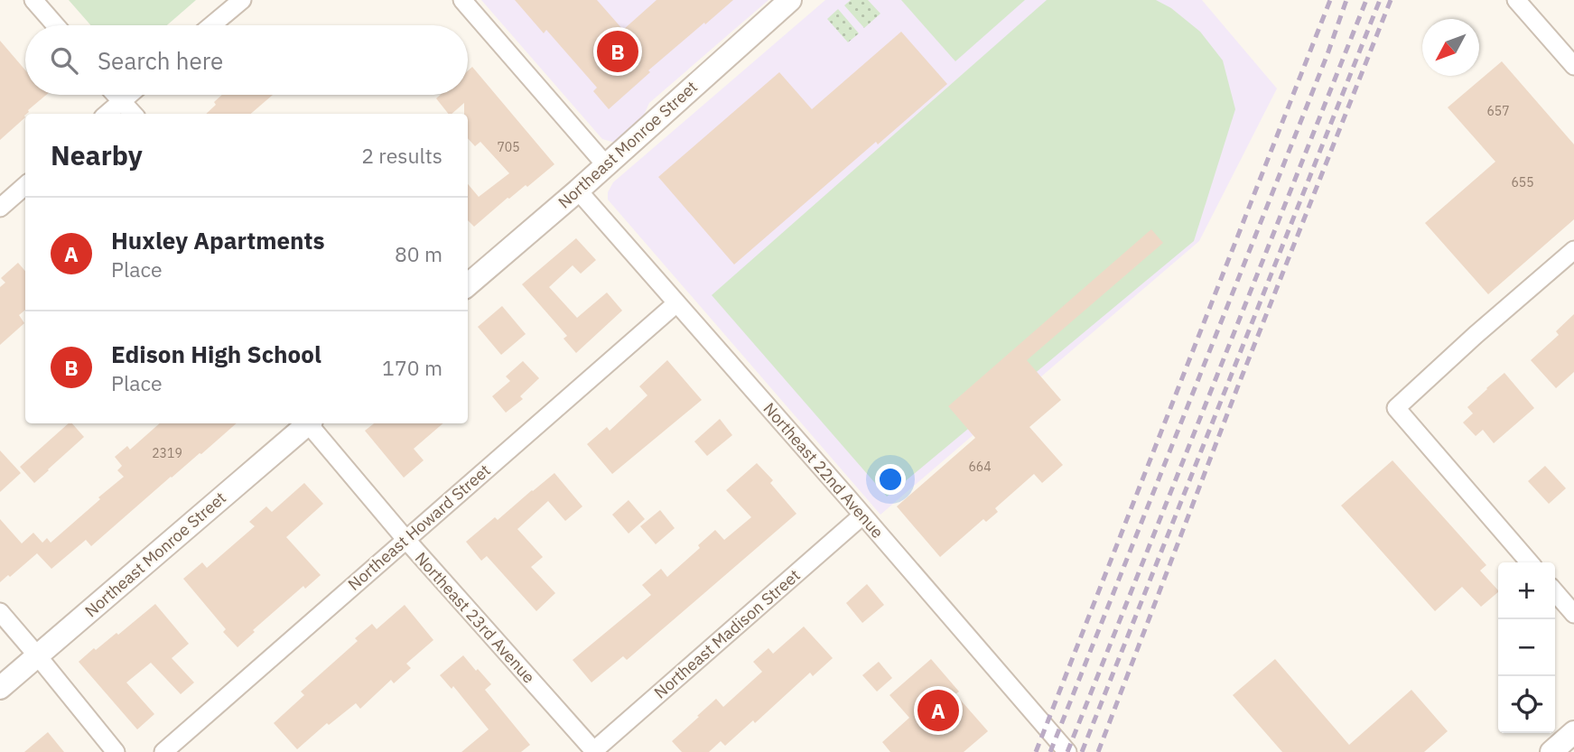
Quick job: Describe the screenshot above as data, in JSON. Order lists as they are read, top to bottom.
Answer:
{
  "streets": {
    "street": [
      "Northeast Monroe Street",
      "Northeast 22nd Avenue",
      "Northeast Howard Street",
      "Northeast 23rd Avenue",
      "Northeast Madison Street"
    ]
  },
  "crossings": [
    ["Northeast Monroe Street", "Northeast 22nd Avenue"],
    ["Northeast 22nd Avenue", "Northeast Howard Street"],
    ["Northeast 22nd Avenue", "Northeast Madison Street"],
    ["Northeast Howard Street", "Northeast 23rd Avenue"],
    ["Northeast 23rd Avenue", "Northeast Madison Street"]
  ],
  "house_numbers": [
    "657",
    "705",
    "655",
    "2319",
    "664"
  ],
  "north": "bottom left",
  "page": {
    "search": "Search here",
    "pins": ["B", "A"],
    "heading": ["Nearby", "2 results"],
    "list": [
      {
        "mark": "A",
        "name": "Huxley Apartments",
        "note": "Place",
        "value": "80 m"
      },
      {
        "mark": "B",
        "name": "Edison High School",
        "note": "Place",
        "value": "170 m"
      }
    ],
    "map_buttons": ["+", "−"]
  }
}
